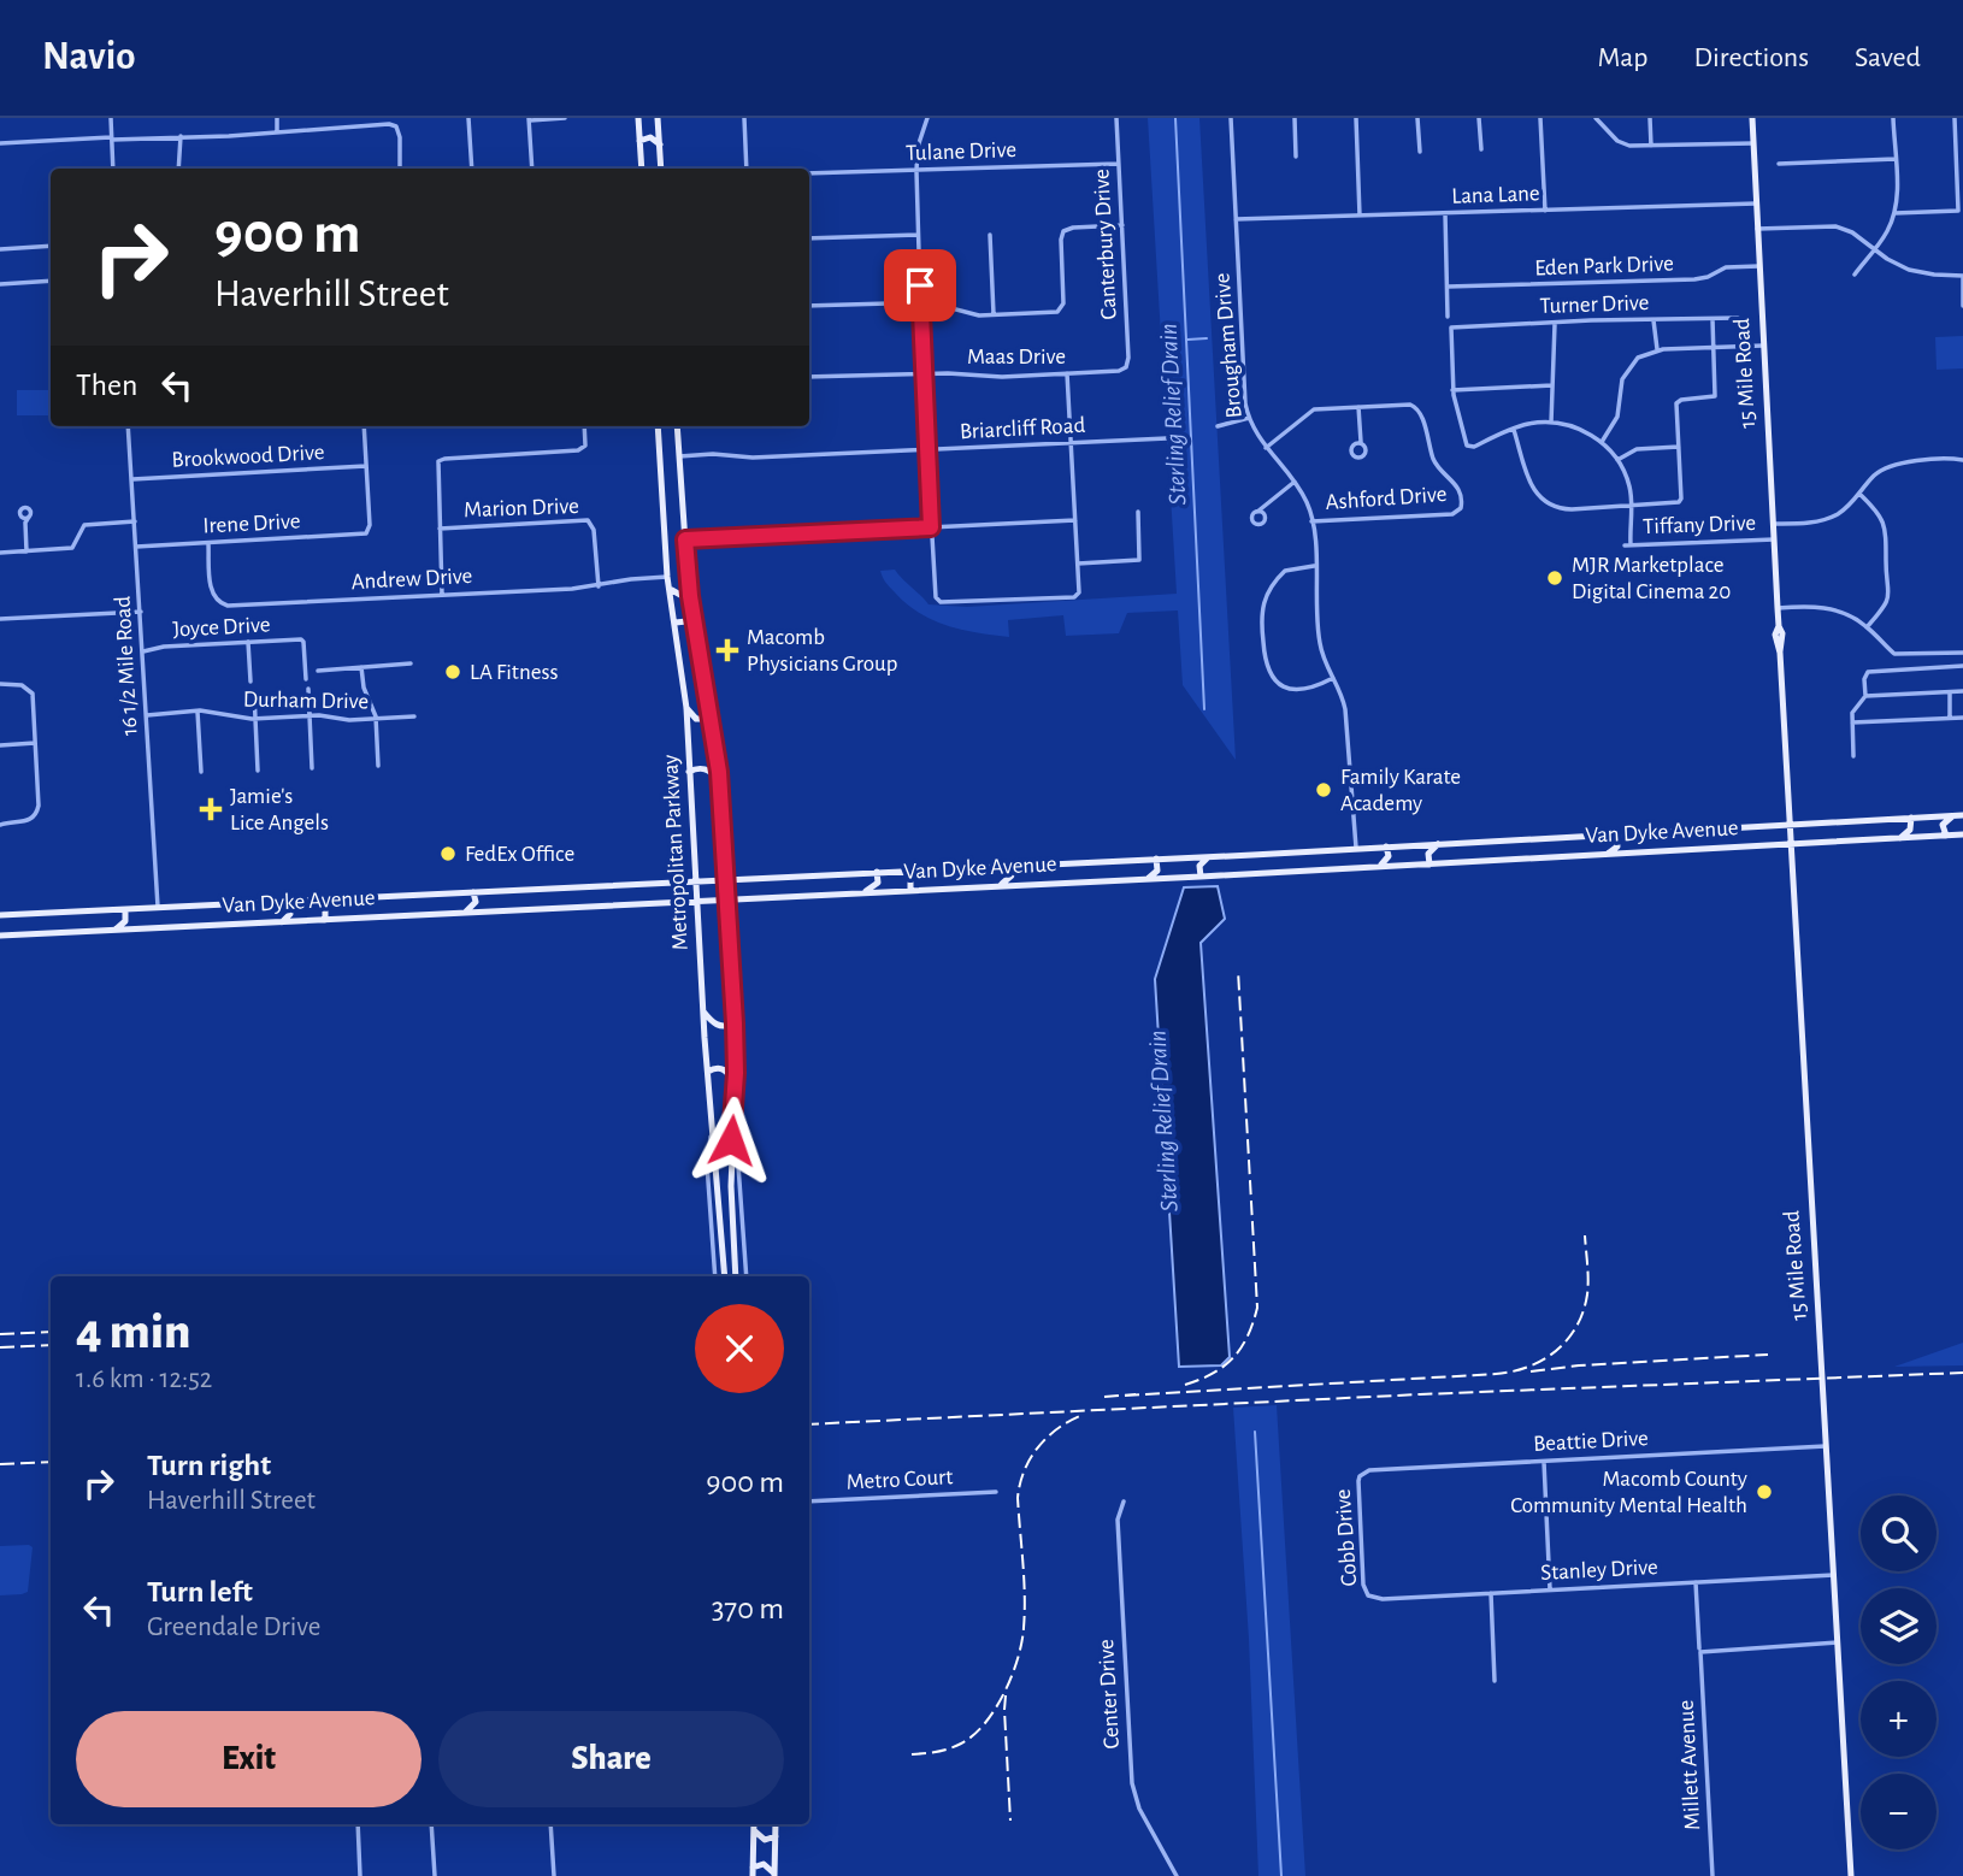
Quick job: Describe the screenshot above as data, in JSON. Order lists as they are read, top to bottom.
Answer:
{
  "streets": {
    "main road": ["15 Mile Road", "Van Dyke Avenue", "Metropolitan Parkway"],
    "street": [
      "Tulane Drive",
      "Lana Lane",
      "Canterbury Drive",
      "Eden Park Drive",
      "Turner Drive",
      "Brougham Drive",
      "Maas Drive",
      "Briarcliff Road",
      "Brookwood Drive",
      "Ashford Drive",
      "Marion Drive",
      "Irene Drive",
      "Tiffany Drive",
      "Andrew Drive",
      "Joyce Drive",
      "16 1/2 Mile Road",
      "Durham Drive",
      "Beattie Drive",
      "Metro Court",
      "Cobb Drive",
      "Stanley Drive",
      "Center Drive",
      "Millett Avenue"
    ]
  },
  "crossings": [
    ["Tulane Drive", "Canterbury Drive"],
    ["Lana Lane", "Brougham Drive"],
    ["Lana Lane", "15 Mile Road"],
    ["Canterbury Drive", "Maas Drive"],
    ["Eden Park Drive", "15 Mile Road"],
    ["Brougham Drive", "Ashford Drive"],
    ["Brougham Drive", "Van Dyke Avenue"],
    ["15 Mile Road", "Tiffany Drive"],
    ["15 Mile Road", "Van Dyke Avenue"],
    ["15 Mile Road", "Beattie Drive"],
    ["15 Mile Road", "Stanley Drive"],
    ["Briarcliff Road", "Metropolitan Parkway"],
    ["Brookwood Drive", "Irene Drive"],
    ["Brookwood Drive", "16 1/2 Mile Road"],
    ["Marion Drive", "Andrew Drive"],
    ["Irene Drive", "Andrew Drive"],
    ["Irene Drive", "16 1/2 Mile Road"],
    ["Andrew Drive", "Metropolitan Parkway"],
    ["Joyce Drive", "16 1/2 Mile Road"],
    ["16 1/2 Mile Road", "Durham Drive"],
    ["16 1/2 Mile Road", "Van Dyke Avenue"],
    ["Van Dyke Avenue", "Metropolitan Parkway"],
    ["Beattie Drive", "Cobb Drive"],
    ["Cobb Drive", "Stanley Drive"],
    ["Stanley Drive", "Millett Avenue"]
  ],
  "water": ["Sterling Relief Drain"],
  "places": {
    "other": [
      "MJR Marketplace Digital Cinema 20",
      "LA Fitness",
      "Family Karate Academy",
      "FedEx Office",
      "Macomb County Community Mental Health"
    ],
    "health": ["Macomb Physicians Group", "Jamie's Lice Angels"]
  },
  "page": {
    "header": "Navio",
    "nav": ["Map", "Directions", "Saved"],
    "turn": ["900 m", "Haverhill Street"],
    "then": "Then",
    "heading": ["4 min", "1.6 km · 12:52"],
    "list": [
      {
        "name": "Turn right",
        "note": "Haverhill Street",
        "value": "900 m"
      },
      {
        "name": "Turn left",
        "note": "Greendale Drive",
        "value": "370 m"
      }
    ],
    "map_buttons": ["+", "−"],
    "buttons": ["Exit", "Share"]
  }
}
